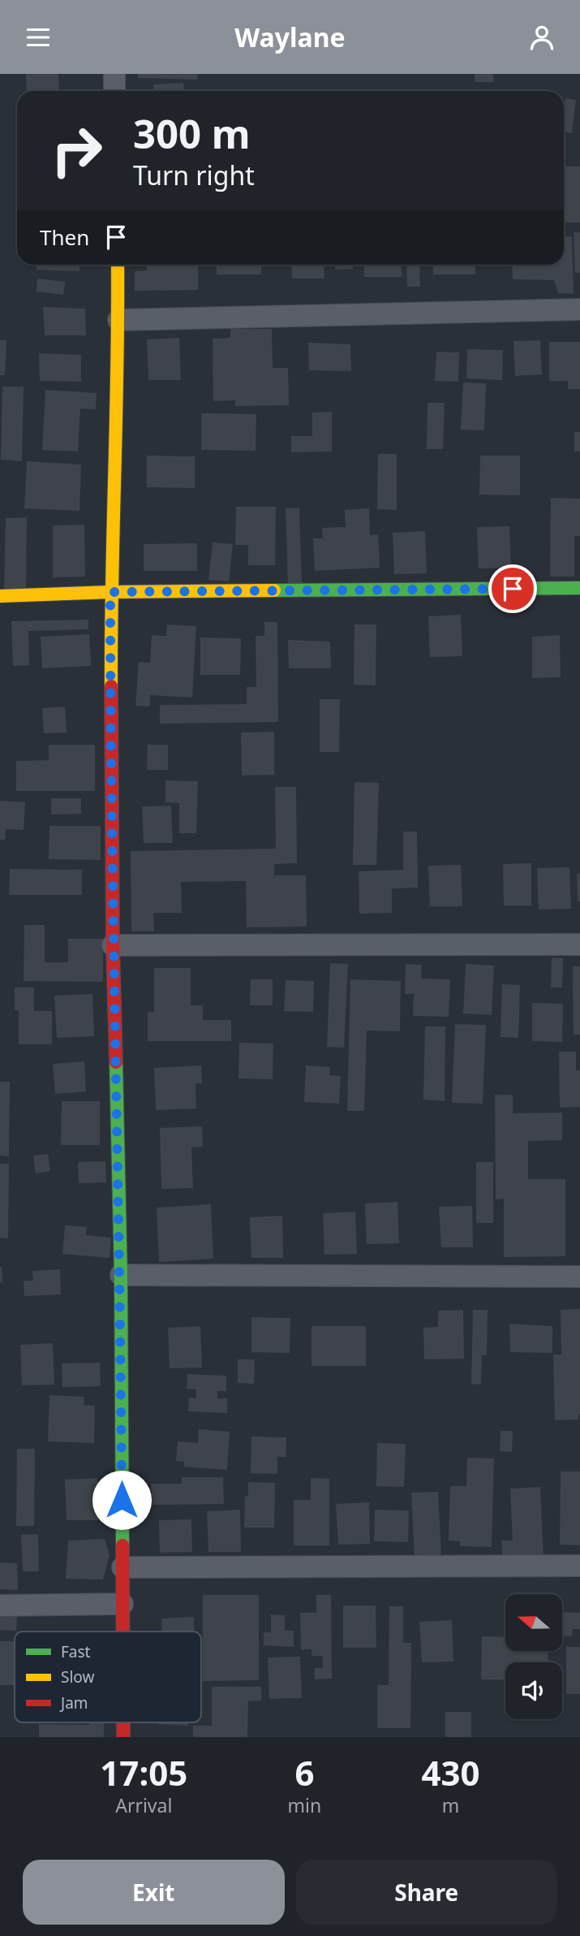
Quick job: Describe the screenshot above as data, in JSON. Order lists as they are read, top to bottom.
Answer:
{
  "legend": ["Fast", "Slow", "Jam"],
  "north": "left",
  "page": {
    "header": "Waylane",
    "turn": ["300 m", "Turn right"],
    "then": "Then",
    "eta": [
      "17:05",
      "Arrival",
      "6",
      "min",
      "430",
      "m"
    ],
    "buttons": ["Exit", "Share"]
  }
}
